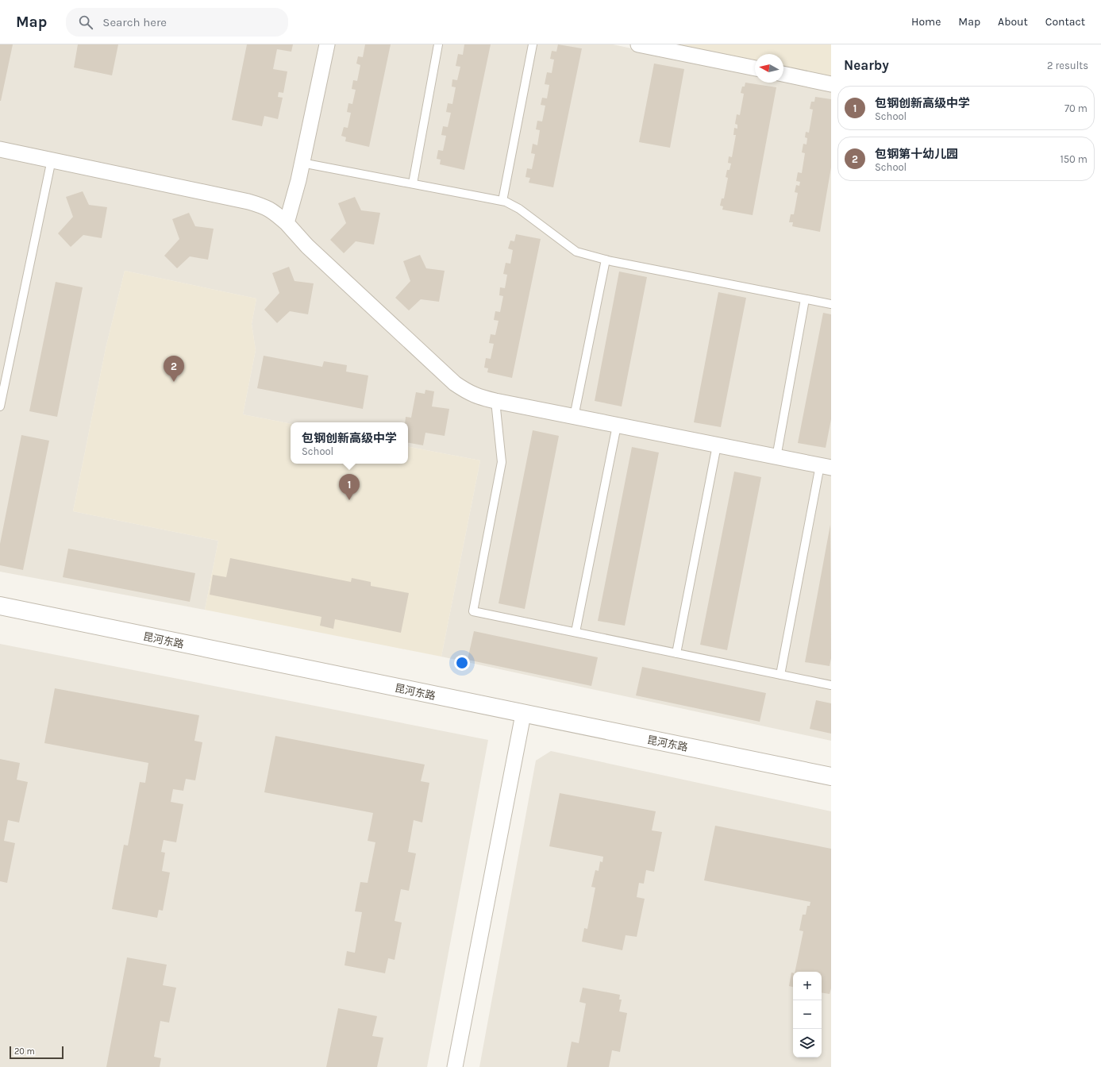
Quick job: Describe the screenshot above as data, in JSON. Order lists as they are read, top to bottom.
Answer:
{
  "streets": {
    "street": ["昆河东路"]
  },
  "scale_bar": "20 m",
  "north": "left",
  "page": {
    "header": "Map",
    "search": "Search here",
    "nav": [
      "Home",
      "Map",
      "About",
      "Contact"
    ],
    "heading": ["Nearby", "2 results"],
    "list": [
      {
        "mark": "1",
        "name": "包钢创新高级中学",
        "note": "School",
        "value": "70 m"
      },
      {
        "mark": "2",
        "name": "包钢第十幼儿园",
        "note": "School",
        "value": "150 m"
      }
    ],
    "pins": ["2", "1"],
    "popup": ["包钢创新高级中学", "School"],
    "map_buttons": ["+", "−"],
    "scale": "20 m"
  }
}
